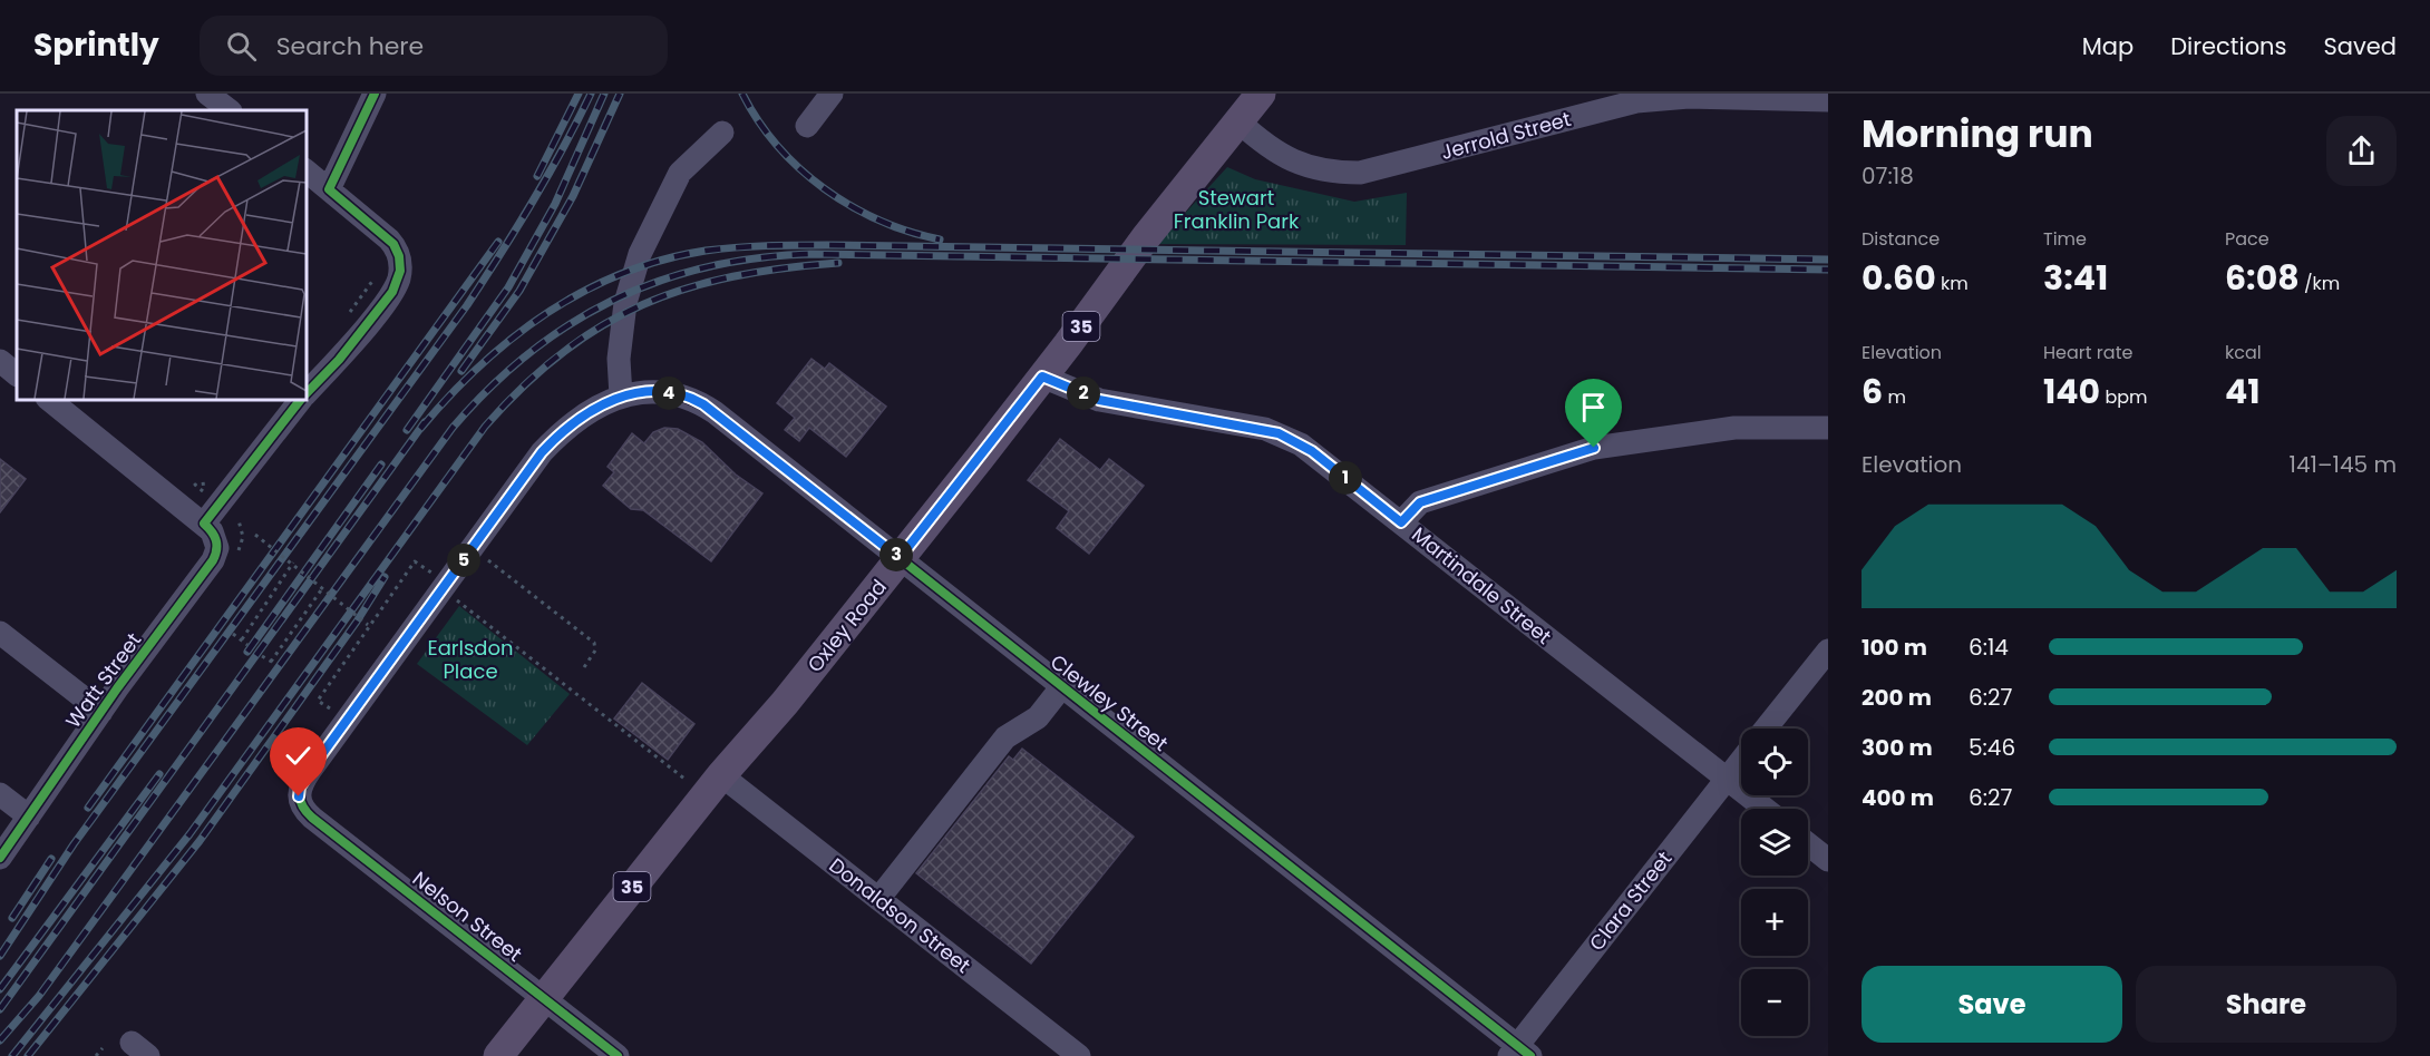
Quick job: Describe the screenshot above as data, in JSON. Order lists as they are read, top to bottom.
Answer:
{
  "streets": {
    "main road": ["35", "Oxley Road"],
    "street": [
      "Jerrold Street",
      "Martindale Street",
      "Watt Street",
      "Clewley Street",
      "Clara Street",
      "Donaldson Street",
      "Nelson Street"
    ]
  },
  "crossings": [
    ["Jerrold Street", "Oxley Road"],
    ["Martindale Street", "Oxley Road"],
    ["Martindale Street", "Clara Street"],
    ["Oxley Road", "Clewley Street"],
    ["Oxley Road", "Donaldson Street"],
    ["Oxley Road", "Nelson Street"],
    ["Clewley Street", "Clara Street"],
    ["Clewley Street", "Nelson Street"]
  ],
  "parks": ["Stewart Franklin Park", "Earlsdon Place"],
  "page": {
    "header": "Sprintly",
    "search": "Search here",
    "nav": ["Map", "Directions", "Saved"],
    "heading": ["Morning run", "07:18"],
    "stats": [
      ["Distance", "0.60 km"],
      ["Time", "3:41"],
      ["Pace", "6:08 /km"],
      ["Elevation", "6 m"],
      ["Heart rate", "140 bpm"],
      ["kcal", "41"]
    ],
    "pins": [
      "2",
      "4",
      "1",
      "3",
      "5"
    ],
    "chart": ["Elevation", "141–145 m"],
    "list": [
      {
        "name": "100 m",
        "note": "6:14"
      },
      {
        "name": "200 m",
        "note": "6:27"
      },
      {
        "name": "300 m",
        "note": "5:46"
      },
      {
        "name": "400 m",
        "note": "6:27"
      }
    ],
    "map_buttons": ["+", "−"],
    "buttons": ["Save", "Share"]
  }
}
